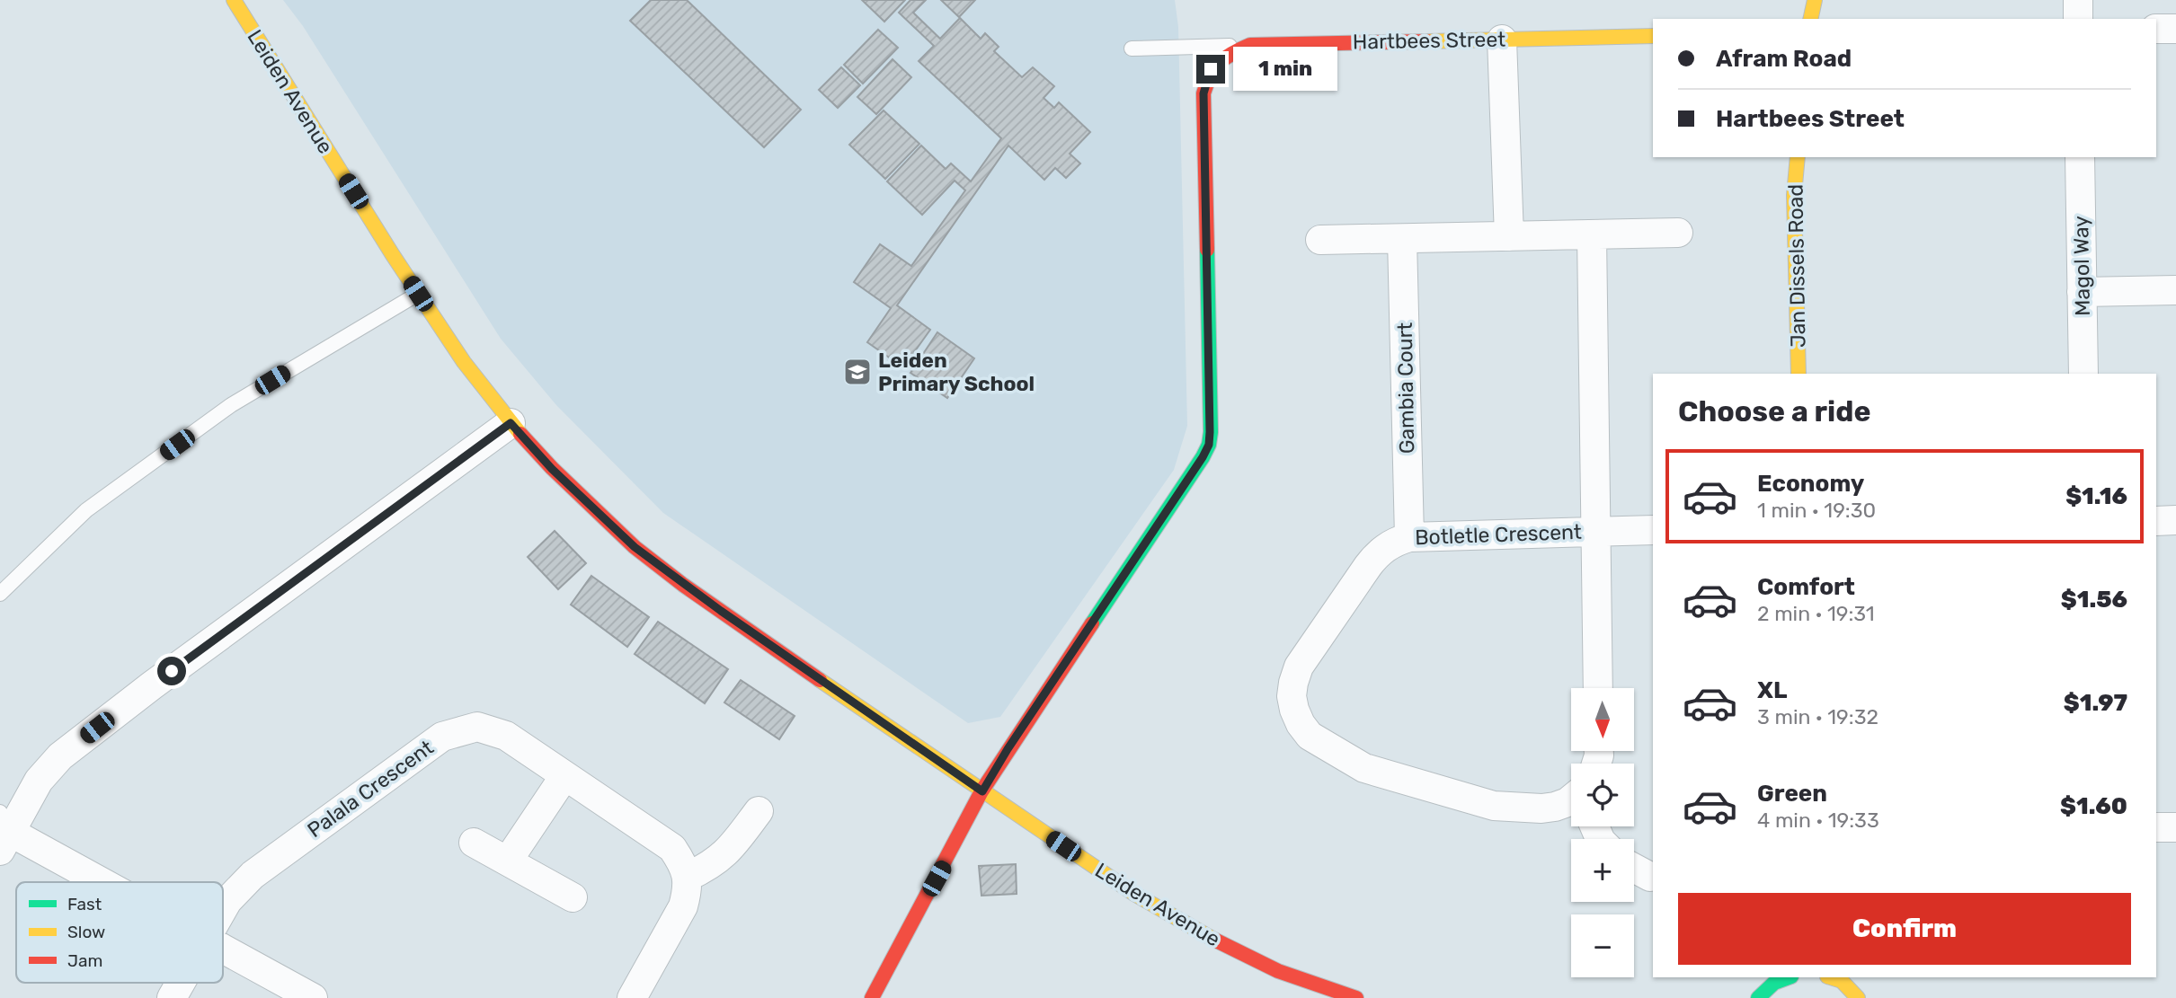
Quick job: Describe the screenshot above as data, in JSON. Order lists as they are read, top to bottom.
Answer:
{
  "streets": {
    "street": [
      "Hartbees Street",
      "Leiden Avenue",
      "Jan Dissels Road",
      "Magol Way",
      "Gambia Court",
      "Botletle Crescent",
      "Palala Crescent"
    ]
  },
  "crossings": [
    ["Hartbees Street", "Leiden Avenue"],
    ["Gambia Court", "Botletle Crescent"]
  ],
  "places": {
    "school or university": ["Leiden Primary School"]
  },
  "legend": ["Fast", "Slow", "Jam"],
  "north": "bottom",
  "page": {
    "banner": ["Afram Road", "Hartbees Street"],
    "bubble": "1 min",
    "heading": "Choose a ride",
    "list": [
      {
        "name": "Economy",
        "note": "1 min · 19:30",
        "value": "$1.16"
      },
      {
        "name": "Comfort",
        "note": "2 min · 19:31",
        "value": "$1.56"
      },
      {
        "name": "XL",
        "note": "3 min · 19:32",
        "value": "$1.97"
      },
      {
        "name": "Green",
        "note": "4 min · 19:33",
        "value": "$1.60"
      }
    ],
    "map_buttons": ["+", "−"],
    "buttons": "Confirm"
  }
}
